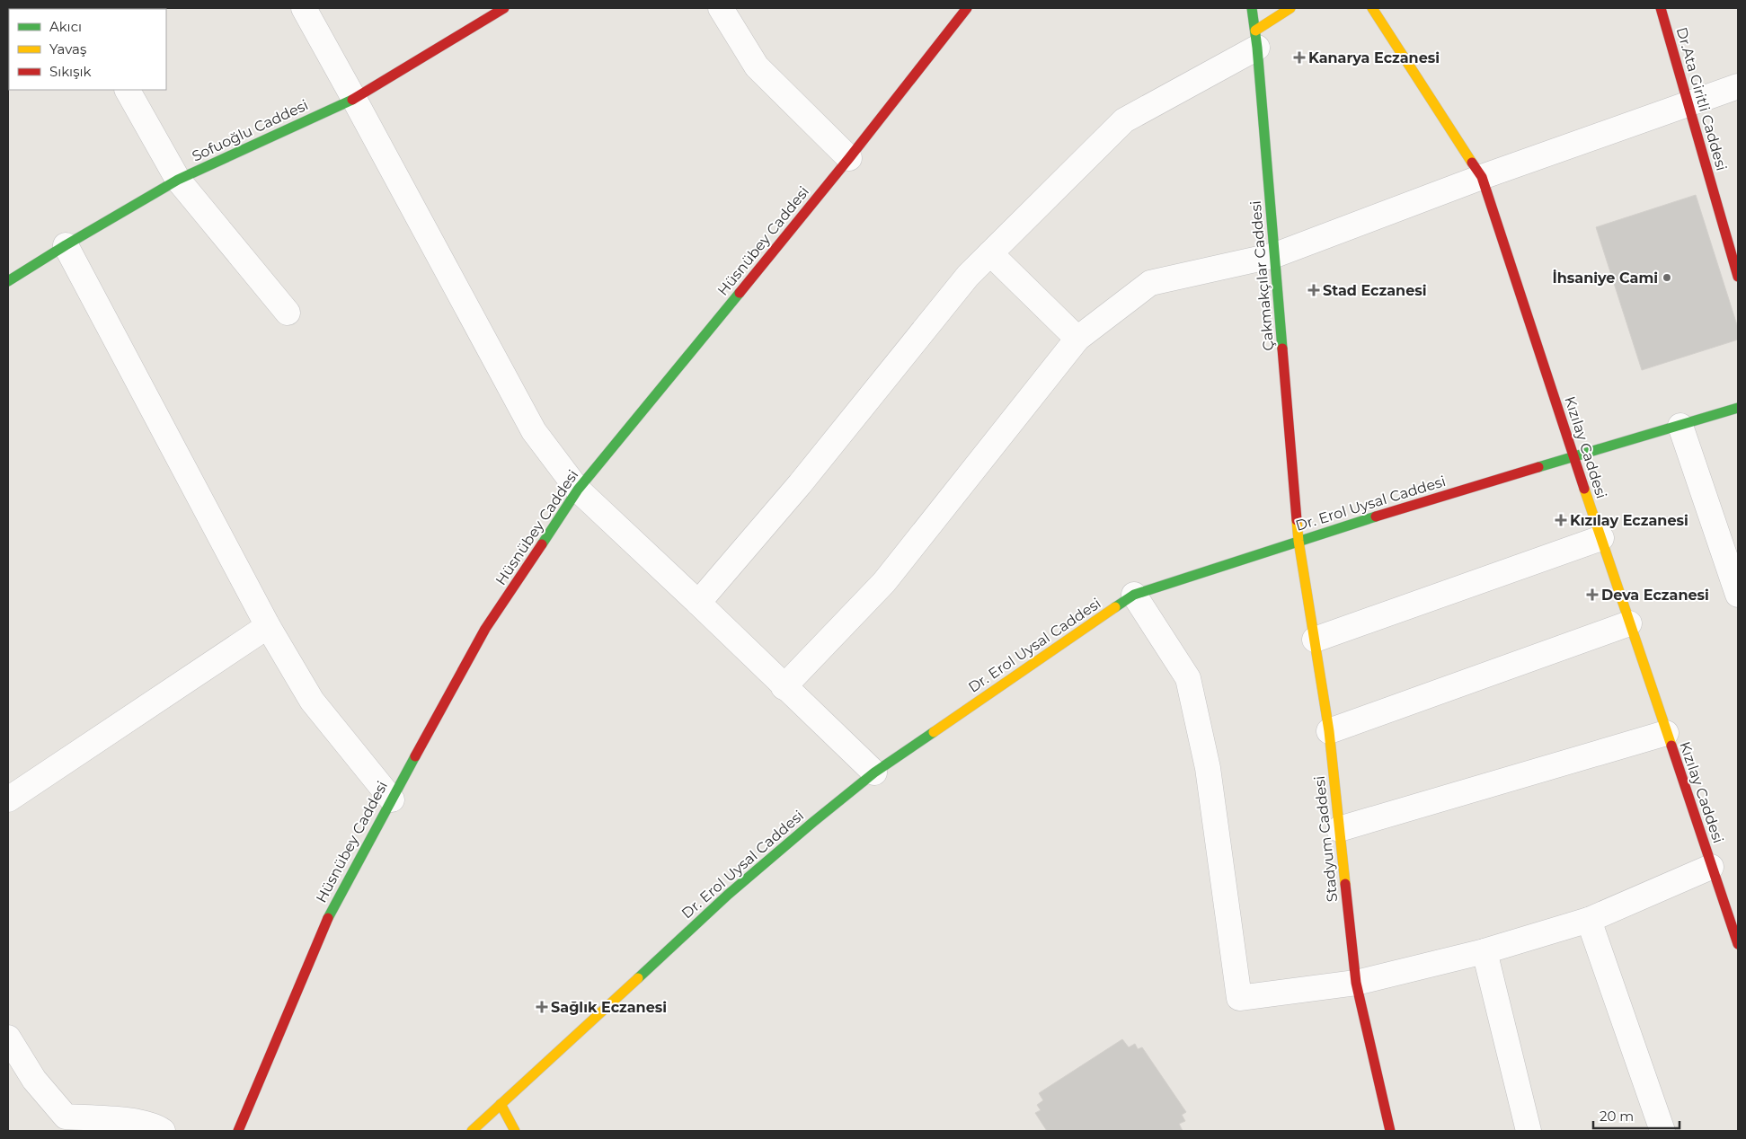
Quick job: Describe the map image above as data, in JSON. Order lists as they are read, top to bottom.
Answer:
{
  "streets": {
    "street": [
      "Dr.Ata Giritli Caddesi",
      "Sofuoğlu Caddesi",
      "Hüsnübey Caddesi",
      "Çakmakçılar Caddesi",
      "Kızılay Caddesi",
      "Dr. Erol Uysal Caddesi",
      "Stadyum Caddesi"
    ]
  },
  "crossings": [
    ["Çakmakçılar Caddesi", "Dr. Erol Uysal Caddesi"],
    ["Çakmakçılar Caddesi", "Stadyum Caddesi"],
    ["Kızılay Caddesi", "Dr. Erol Uysal Caddesi"],
    ["Dr. Erol Uysal Caddesi", "Stadyum Caddesi"]
  ],
  "places": {
    "health": [
      "Kanarya Eczanesi",
      "Stad Eczanesi",
      "Kızılay Eczanesi",
      "Deva Eczanesi",
      "Sağlık Eczanesi"
    ],
    "other": ["İhsaniye Cami"]
  },
  "legend": ["Akıcı", "Yavaş", "Sıkışık"],
  "scale_bar": "20 m"
}
